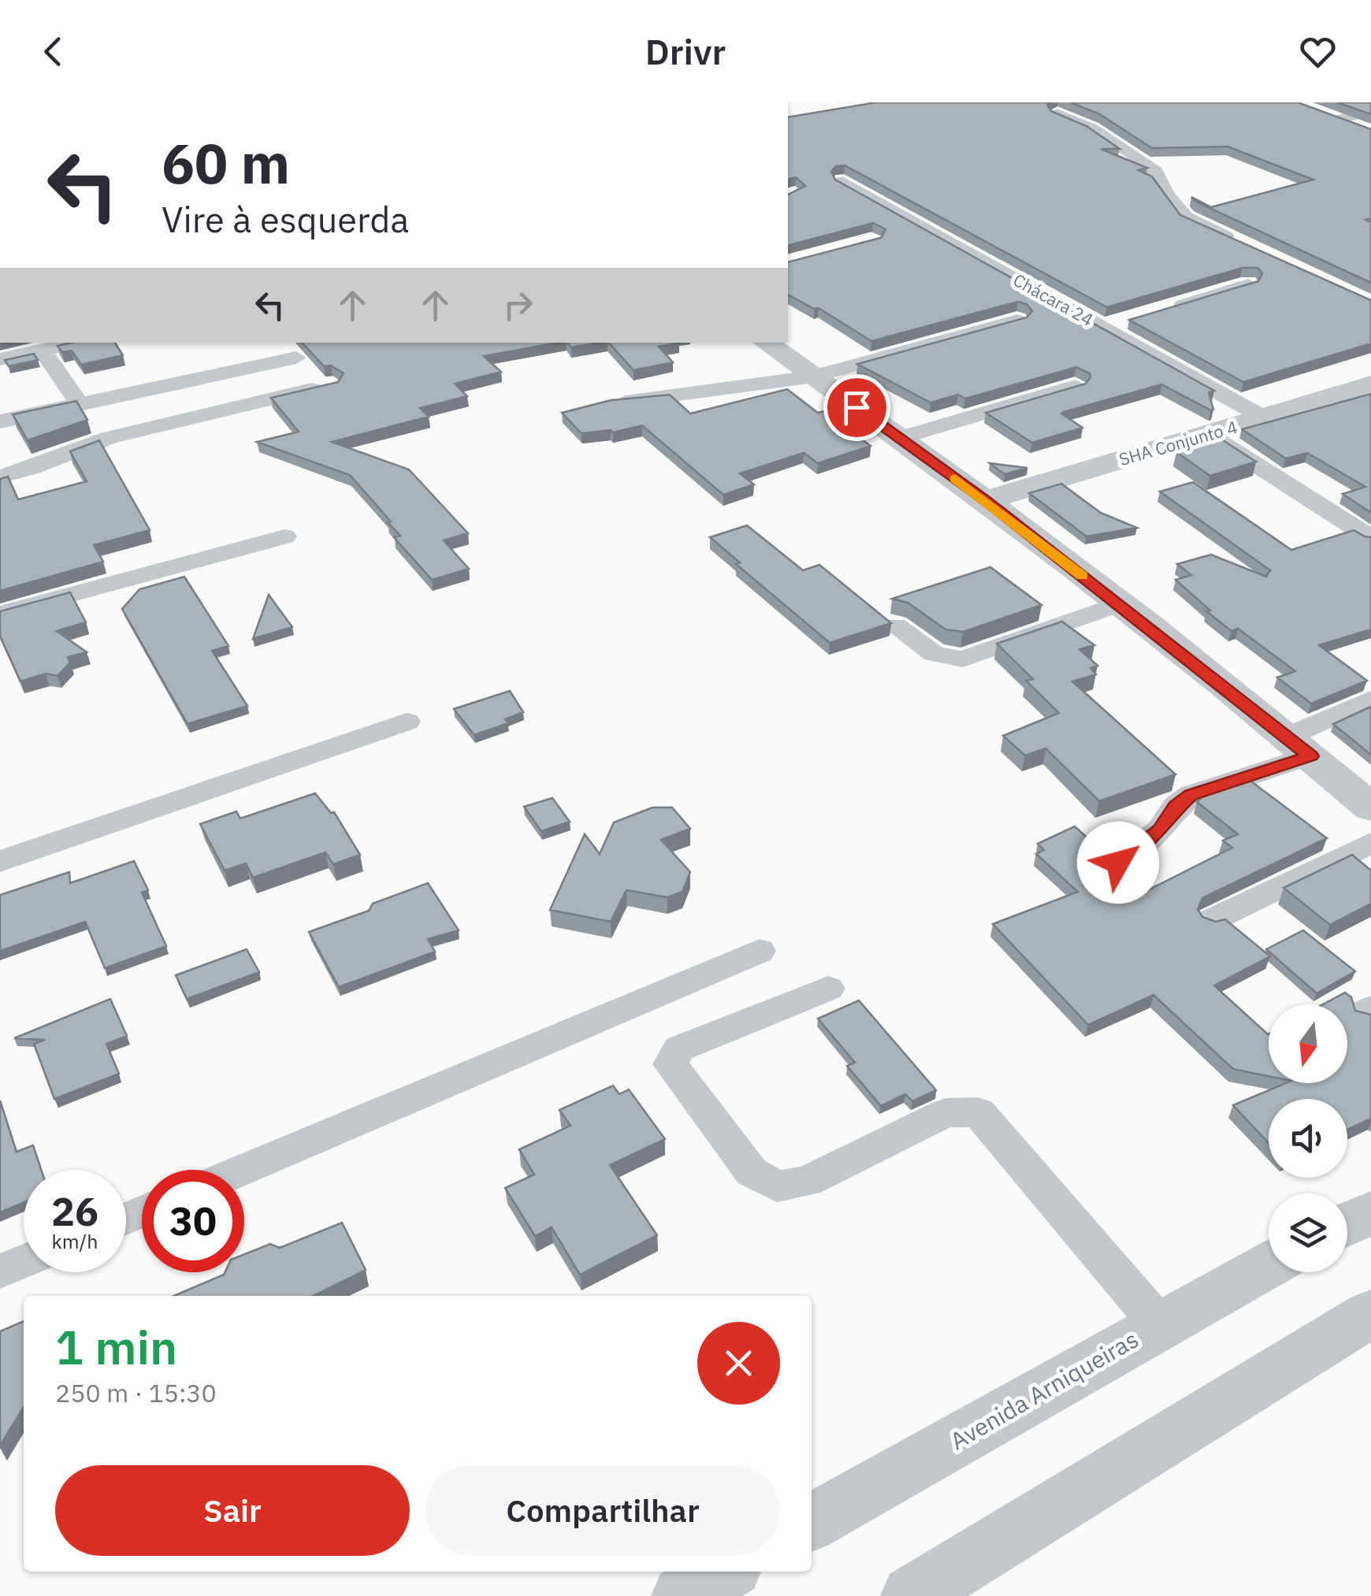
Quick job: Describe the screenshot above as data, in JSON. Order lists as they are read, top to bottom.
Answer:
{
  "streets": {
    "street": ["Chácara 24", "SHA Conjunto 4", "Avenida Arniqueiras"]
  },
  "crossings": [
    ["Chácara 24", "SHA Conjunto 4"]
  ],
  "north": "bottom",
  "page": {
    "header": "Drivr",
    "turn": ["60 m", "Vire à esquerda"],
    "speed": "26 km/h",
    "limit": "30",
    "heading": ["1 min", "250 m · 15:30"],
    "buttons": ["Sair", "Compartilhar"]
  }
}
